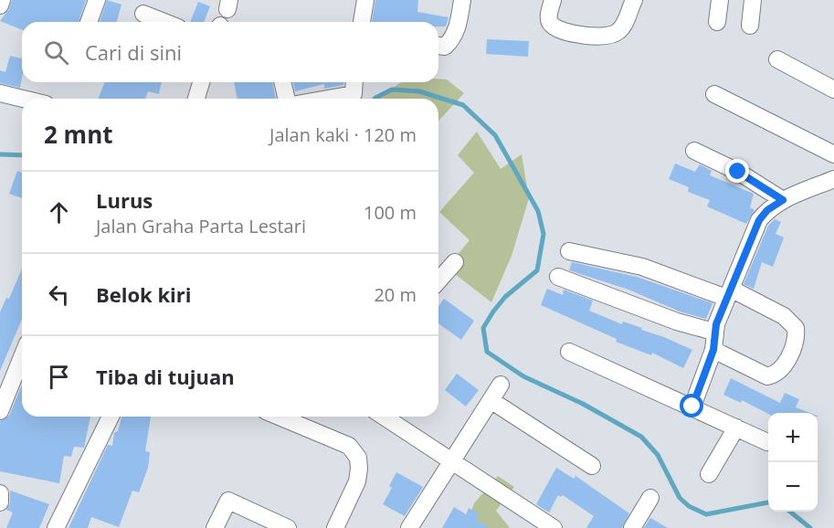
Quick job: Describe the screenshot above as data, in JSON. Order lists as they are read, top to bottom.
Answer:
{
  "page": {
    "search": "Cari di sini",
    "heading": ["2 mnt", "Jalan kaki · 120 m"],
    "list": [
      ["Lurus", "Jalan Graha Parta Lestari", "100 m"],
      ["Belok kiri", "20 m"],
      "Tiba di tujuan"
    ],
    "map_buttons": ["+", "−"]
  }
}
